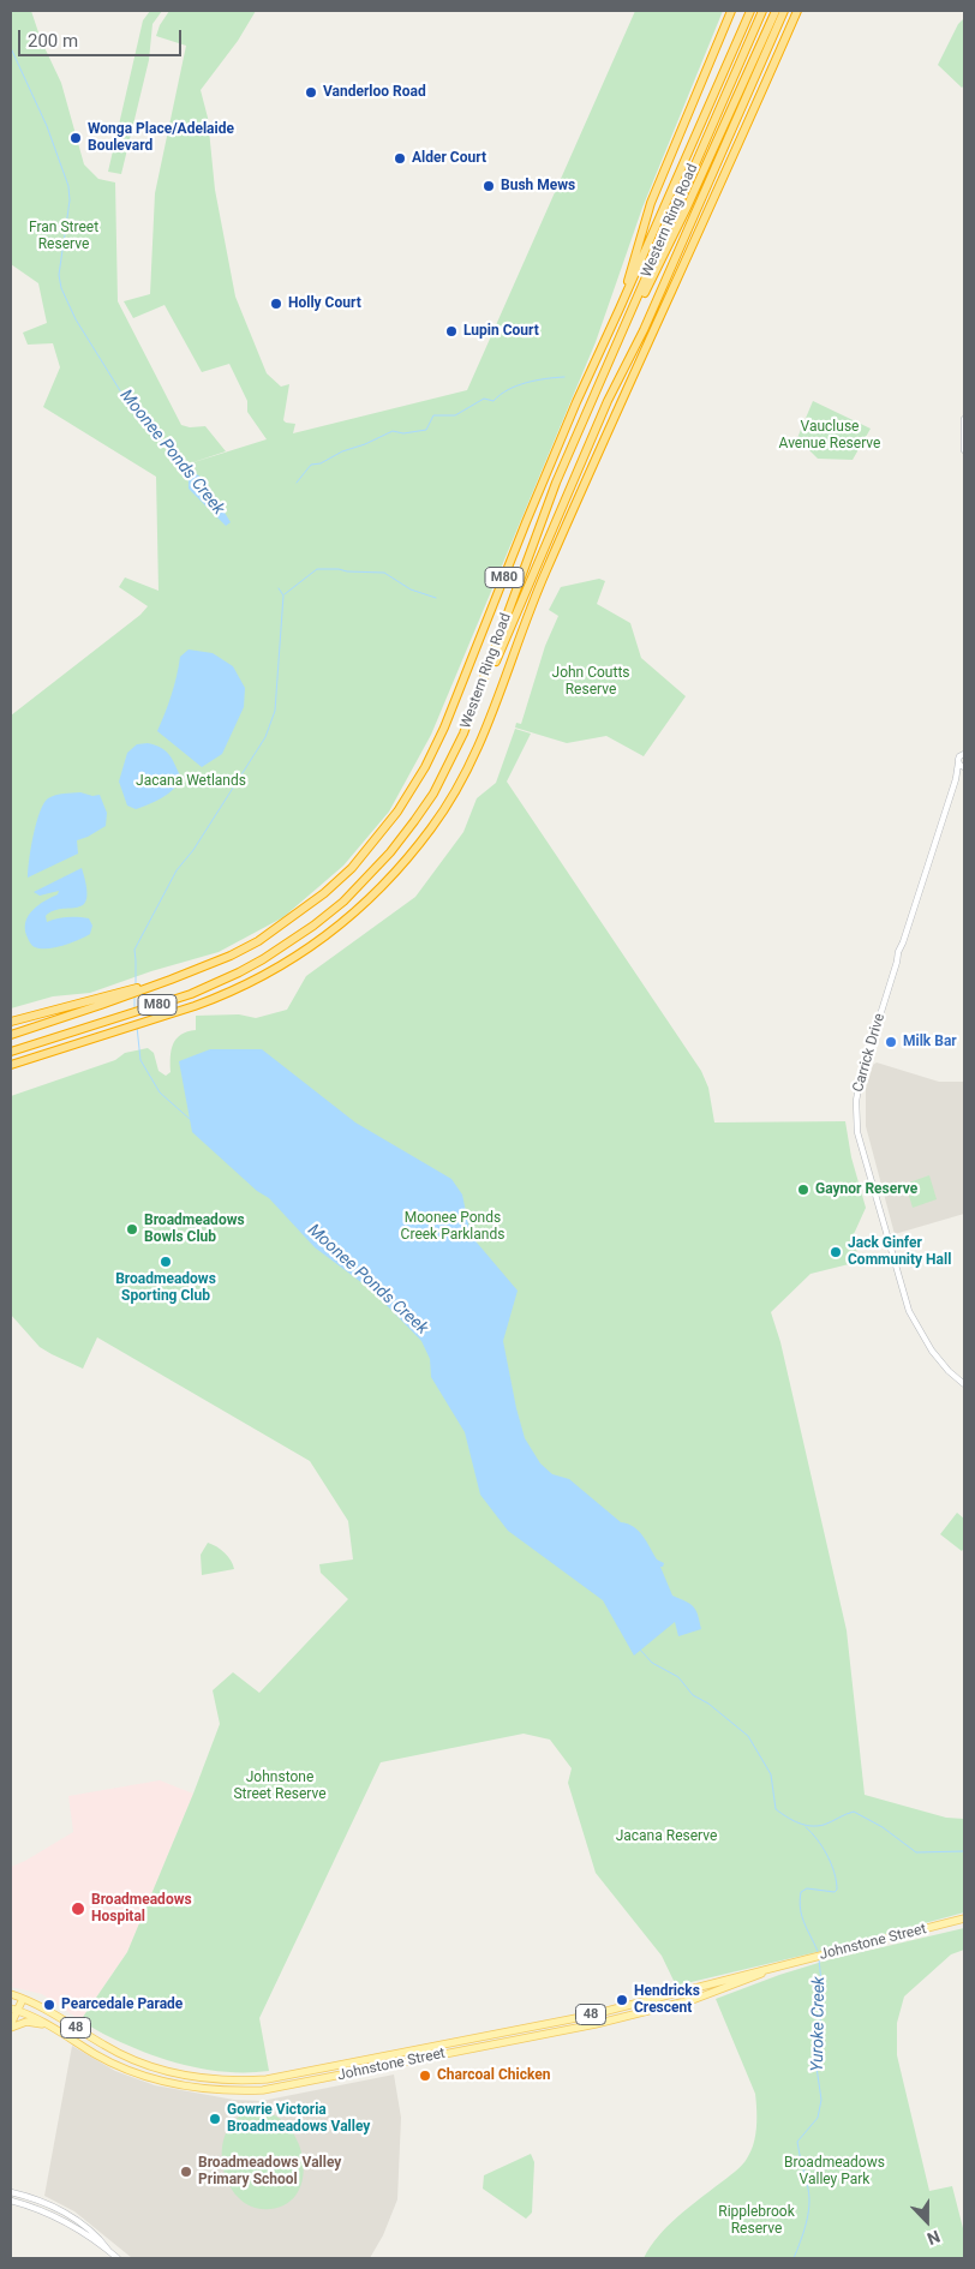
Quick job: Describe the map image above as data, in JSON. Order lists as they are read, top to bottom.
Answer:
{
  "streets": {
    "highway": ["Western Ring Road", "M80"],
    "main road": ["Johnstone Street", "48"],
    "street": ["Carrick Drive"]
  },
  "water": ["Moonee Ponds Creek", "Yuroke Creek"],
  "parks": [
    "Fran Street Reserve",
    "Vaucluse Avenue Reserve",
    "John Coutts Reserve",
    "Jacana Wetlands",
    "Moonee Ponds Creek Parklands",
    "Johnstone Street Reserve",
    "Jacana Reserve",
    "Broadmeadows Valley Park",
    "Ripplebrook Reserve"
  ],
  "places": [
    "Vanderloo Road",
    "Wonga Place/Adelaide Boulevard",
    "Alder Court",
    "Bush Mews",
    "Holly Court",
    "Lupin Court",
    "Milk Bar",
    "Gaynor Reserve",
    "Broadmeadows Bowls Club",
    "Jack Ginfer Community Hall",
    "Broadmeadows Sporting Club",
    "Broadmeadows Hospital",
    "Hendricks Crescent",
    "Pearcedale Parade",
    "Charcoal Chicken",
    "Gowrie Victoria Broadmeadows Valley",
    "Broadmeadows Valley Primary School"
  ],
  "scale_bar": "200 m",
  "north": "bottom"
}
